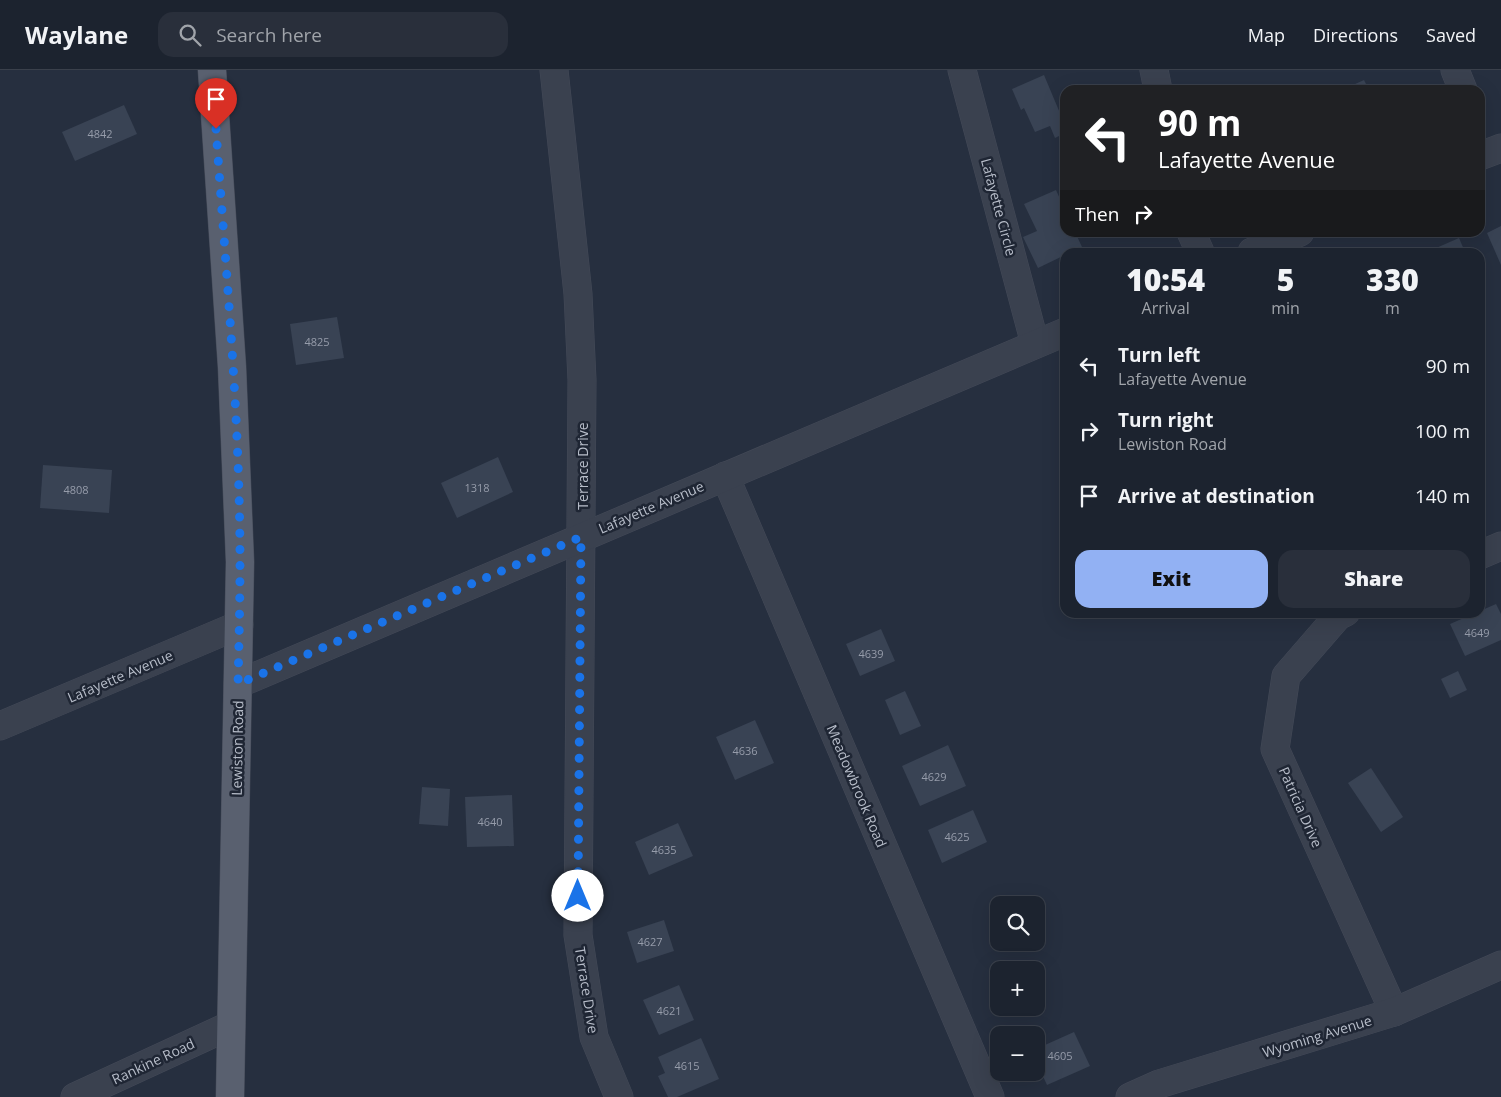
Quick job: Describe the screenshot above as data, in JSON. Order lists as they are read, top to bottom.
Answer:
{
  "streets": {
    "main road": ["Lewiston Road"],
    "street": [
      "Lafayette Circle",
      "Terrace Drive",
      "Lafayette Avenue",
      "Meadowbrook Road",
      "Patricia Drive",
      "Wyoming Avenue",
      "Rankine Road"
    ]
  },
  "crossings": [
    ["Lafayette Circle", "Lafayette Avenue"],
    ["Terrace Drive", "Lafayette Avenue"],
    ["Lafayette Avenue", "Lewiston Road"],
    ["Lafayette Avenue", "Meadowbrook Road"],
    ["Lewiston Road", "Rankine Road"],
    ["Patricia Drive", "Wyoming Avenue"]
  ],
  "house_numbers": [
    "4842",
    "4825",
    "1318",
    "4808",
    "4649",
    "4639",
    "4636",
    "4629",
    "4640",
    "4625",
    "4635",
    "4627",
    "4621",
    "4605",
    "4615"
  ],
  "page": {
    "header": "Waylane",
    "search": "Search here",
    "nav": ["Map", "Directions", "Saved"],
    "turn": ["90 m", "Lafayette Avenue"],
    "then": "Then",
    "eta": [
      "10:54",
      "Arrival",
      "5",
      "min",
      "330",
      "m"
    ],
    "list": [
      {
        "name": "Turn left",
        "note": "Lafayette Avenue",
        "value": "90 m"
      },
      {
        "name": "Turn right",
        "note": "Lewiston Road",
        "value": "100 m"
      },
      {
        "name": "Arrive at destination",
        "value": "140 m"
      }
    ],
    "buttons": ["Exit", "Share"],
    "map_buttons": ["+", "−"]
  }
}
